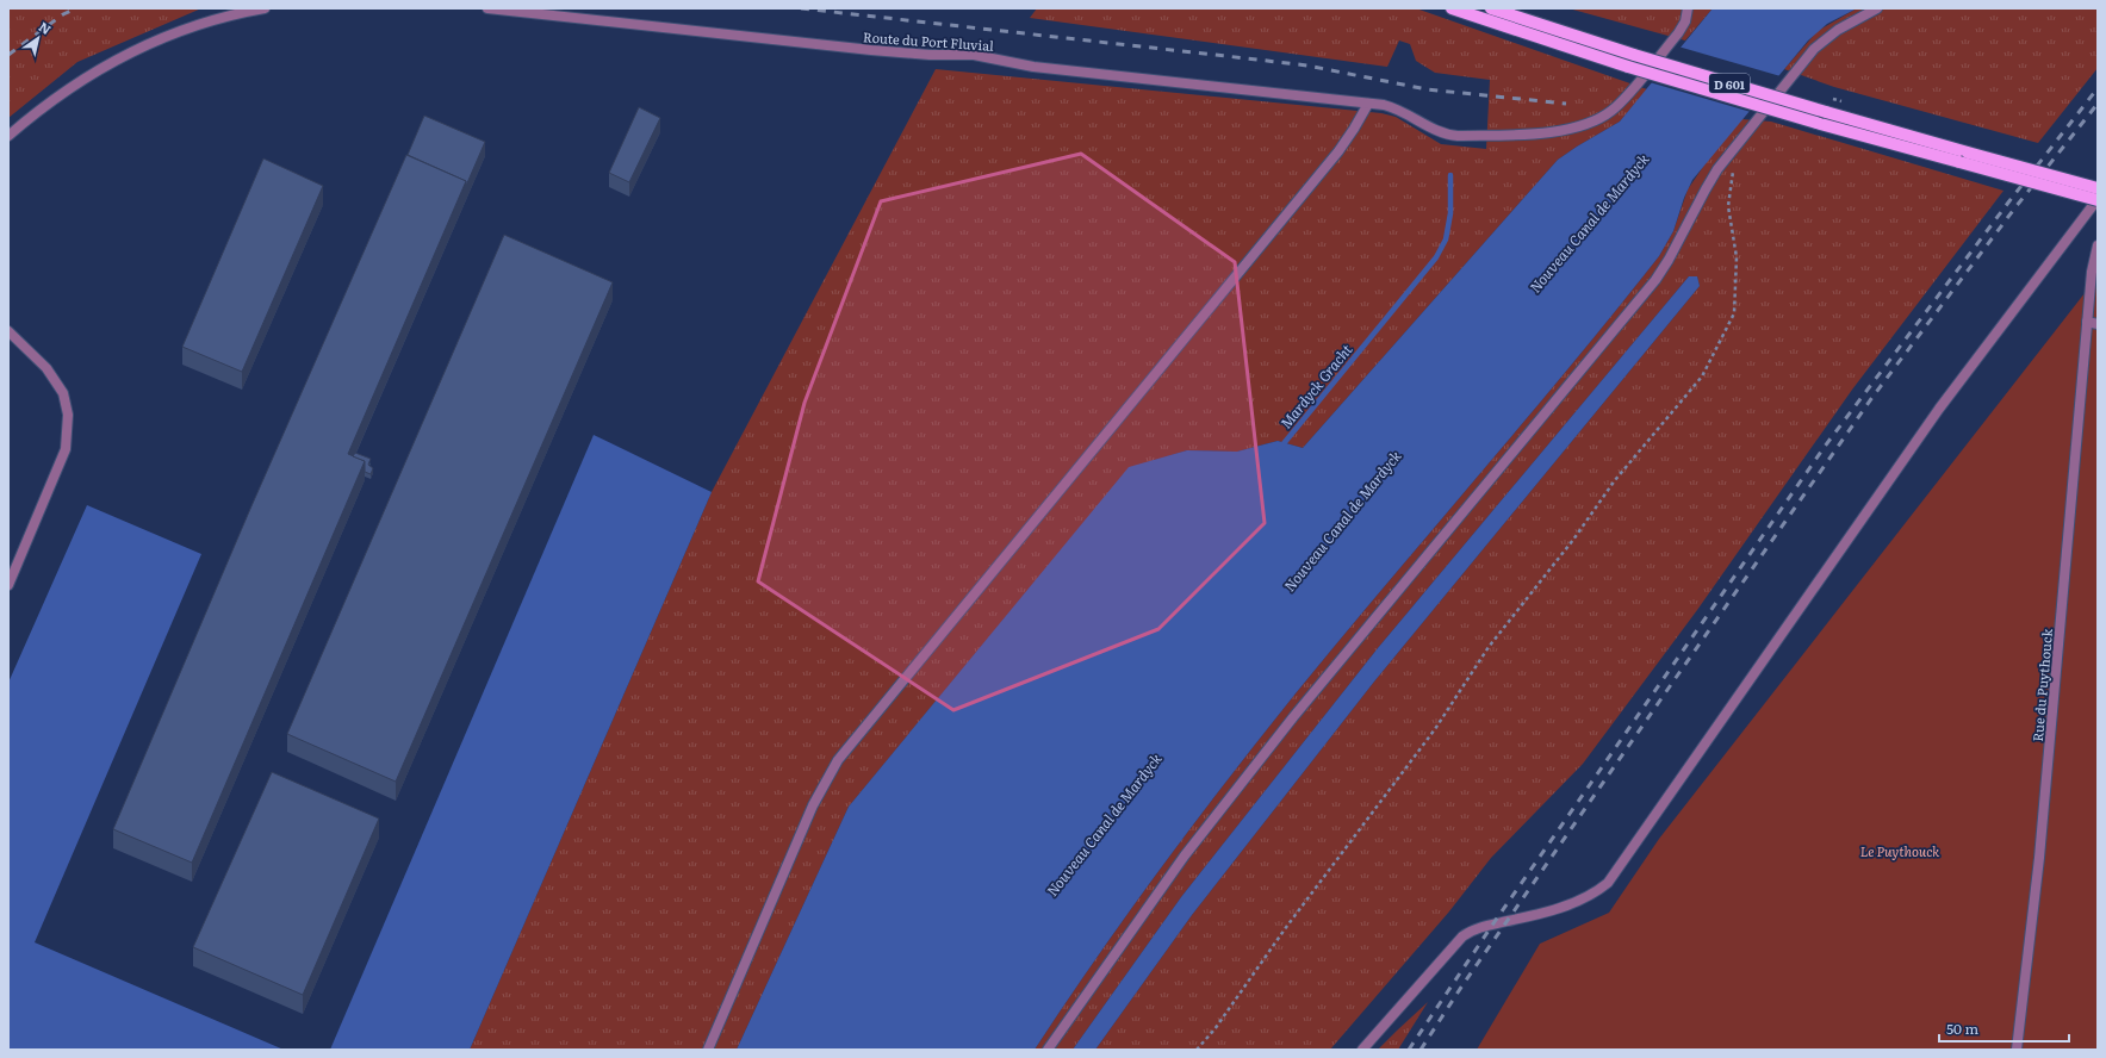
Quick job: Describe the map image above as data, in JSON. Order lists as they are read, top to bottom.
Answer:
{
  "streets": {
    "main road": ["D 601"],
    "street": ["Route du Port Fluvial", "Rue du Puythouck"]
  },
  "water": ["Nouveau Canal de Mardyck", "Mardyck Gracht"],
  "parks": ["Le Puythouck"],
  "scale_bar": "50 m",
  "north": "top right"
}
